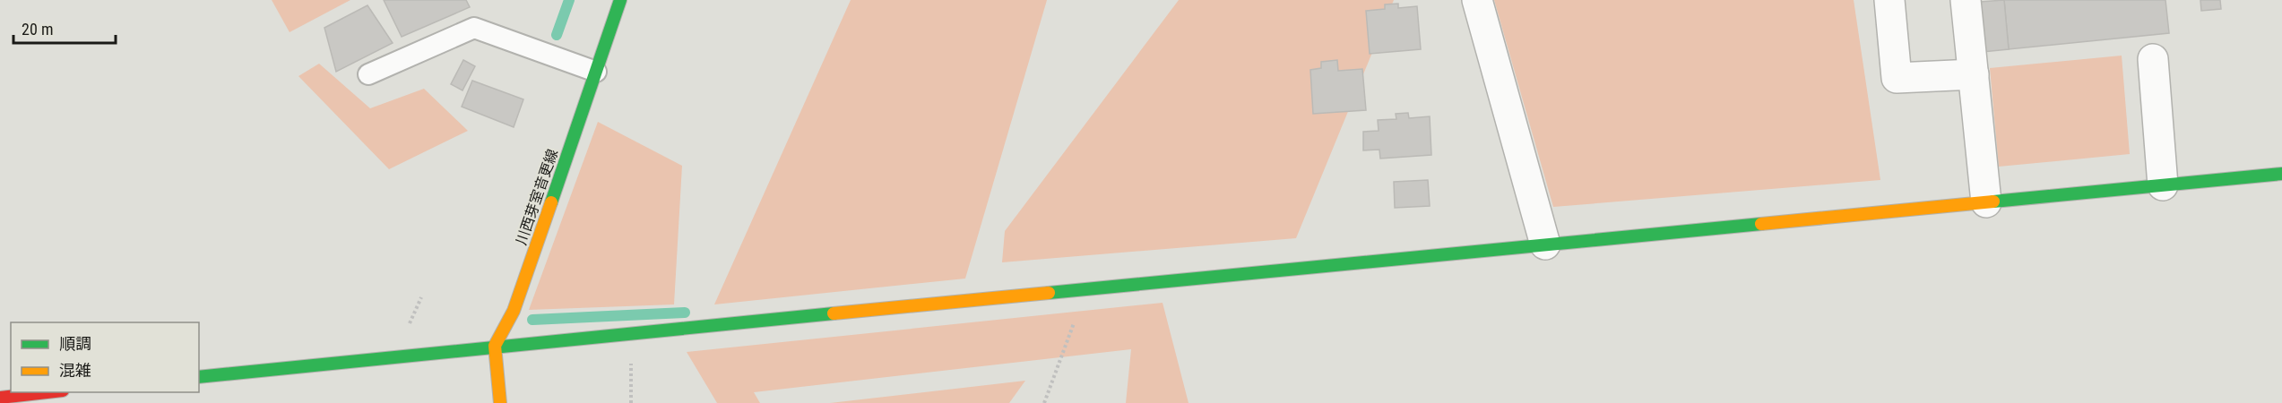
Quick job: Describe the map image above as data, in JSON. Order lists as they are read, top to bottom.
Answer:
{
  "streets": {
    "street": ["川西芽室音更線"]
  },
  "legend": ["順調", "混雑"],
  "scale_bar": "20 m"
}
